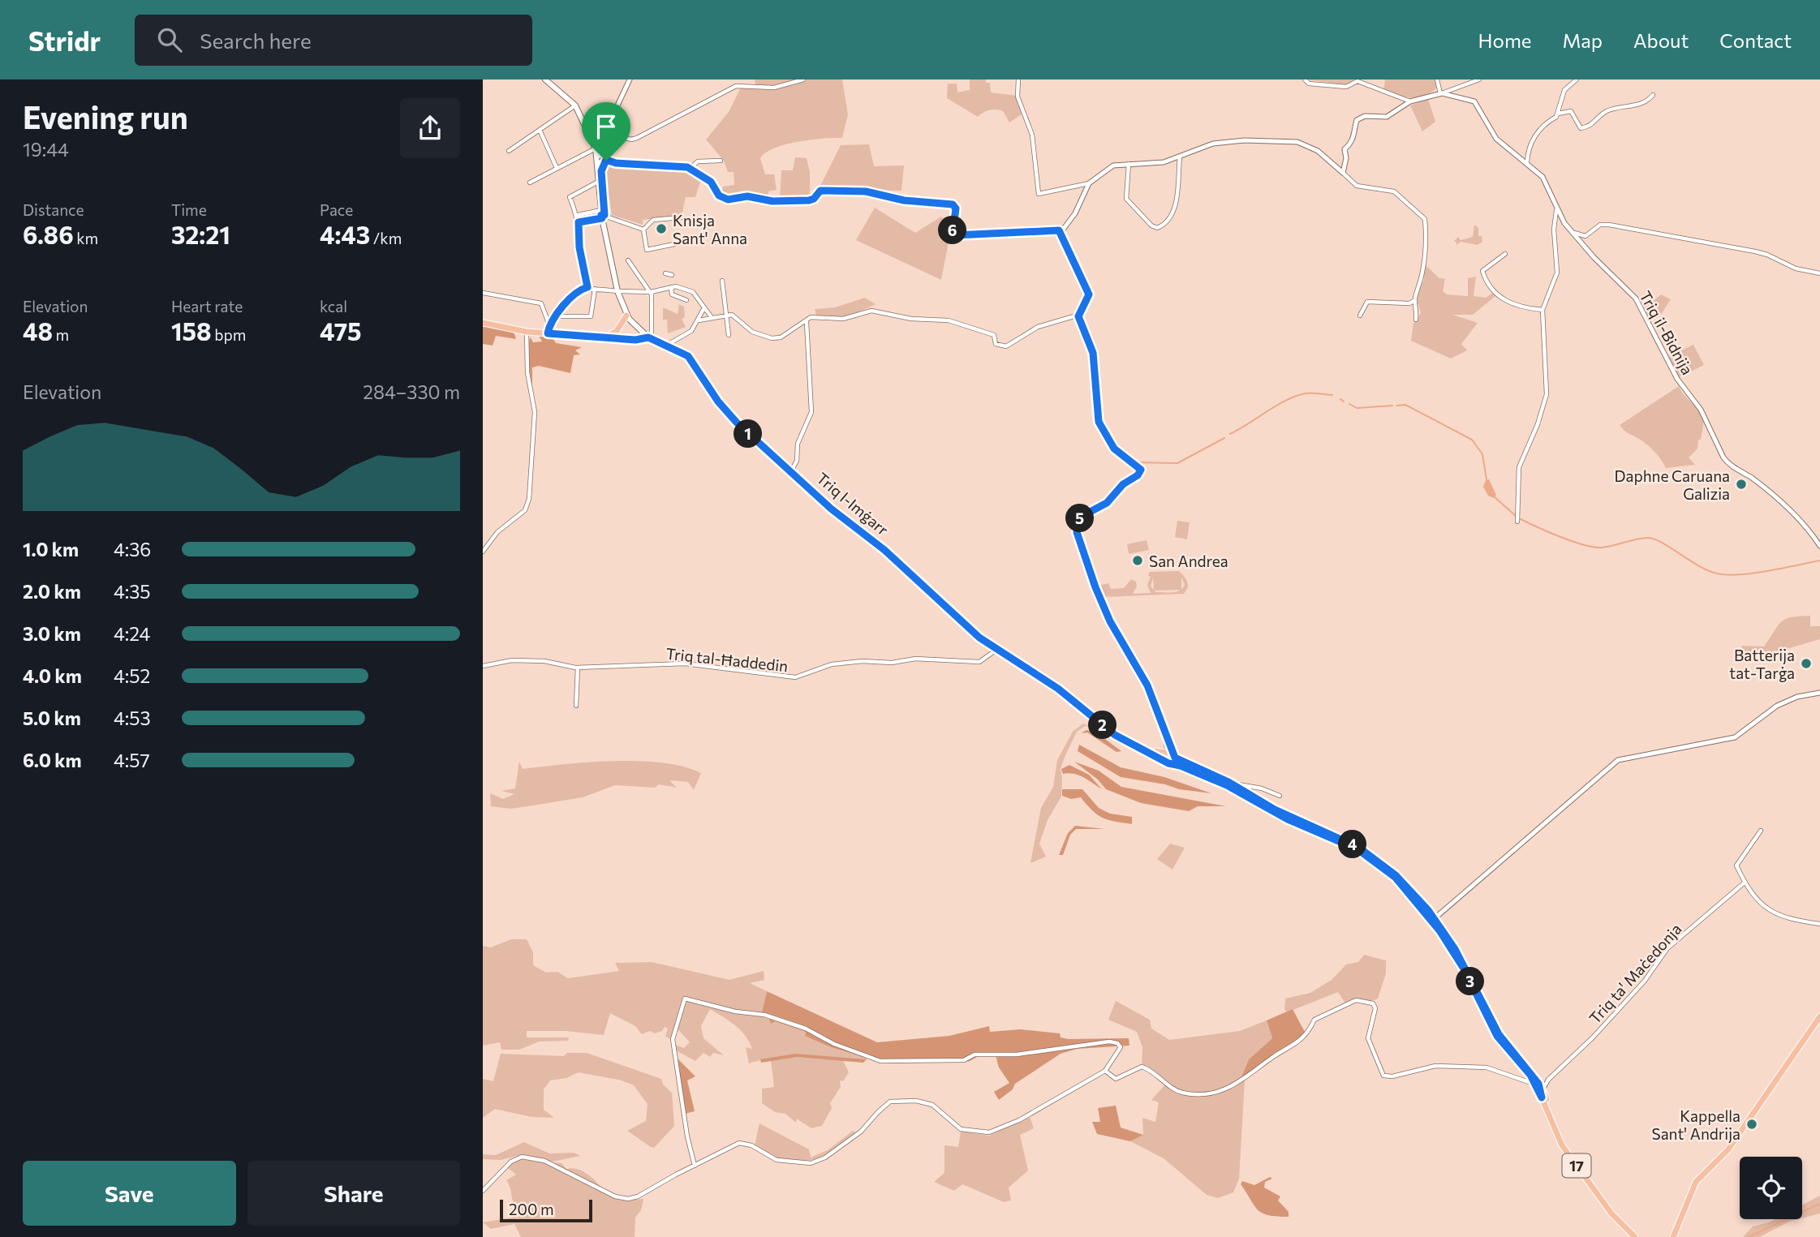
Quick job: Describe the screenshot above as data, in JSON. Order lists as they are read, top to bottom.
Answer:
{
  "streets": {
    "main road": ["Triq l-Imġarr", "17"],
    "street": ["Triq il-Bidnija", "Triq tal-Ħaddedin", "Triq ta' Maċedonja"]
  },
  "crossings": [
    ["Triq l-Imġarr", "Triq tal-Ħaddedin"],
    ["Triq l-Imġarr", "Triq ta' Maċedonja"],
    ["Triq l-Imġarr", "17"]
  ],
  "places": [
    "Knisja Sant' Anna",
    "Daphne Caruana Galizia",
    "San Andrea",
    "Batterija tat-Tarġa",
    "Kappella Sant' Andrija"
  ],
  "scale_bar": "200 m",
  "page": {
    "header": "Stridr",
    "search": "Search here",
    "nav": [
      "Home",
      "Map",
      "About",
      "Contact"
    ],
    "heading": ["Evening run", "19:44"],
    "stats": [
      ["Distance", "6.86 km"],
      ["Time", "32:21"],
      ["Pace", "4:43 /km"],
      ["Elevation", "48 m"],
      ["Heart rate", "158 bpm"],
      ["kcal", "475"]
    ],
    "pins": [
      "6",
      "1",
      "5",
      "2",
      "4",
      "3"
    ],
    "chart": ["Elevation", "284–330 m"],
    "list": [
      {
        "name": "1.0 km",
        "note": "4:36"
      },
      {
        "name": "2.0 km",
        "note": "4:35"
      },
      {
        "name": "3.0 km",
        "note": "4:24"
      },
      {
        "name": "4.0 km",
        "note": "4:52"
      },
      {
        "name": "5.0 km",
        "note": "4:53"
      },
      {
        "name": "6.0 km",
        "note": "4:57"
      }
    ],
    "buttons": ["Save", "Share"],
    "scale": "200 m"
  }
}
